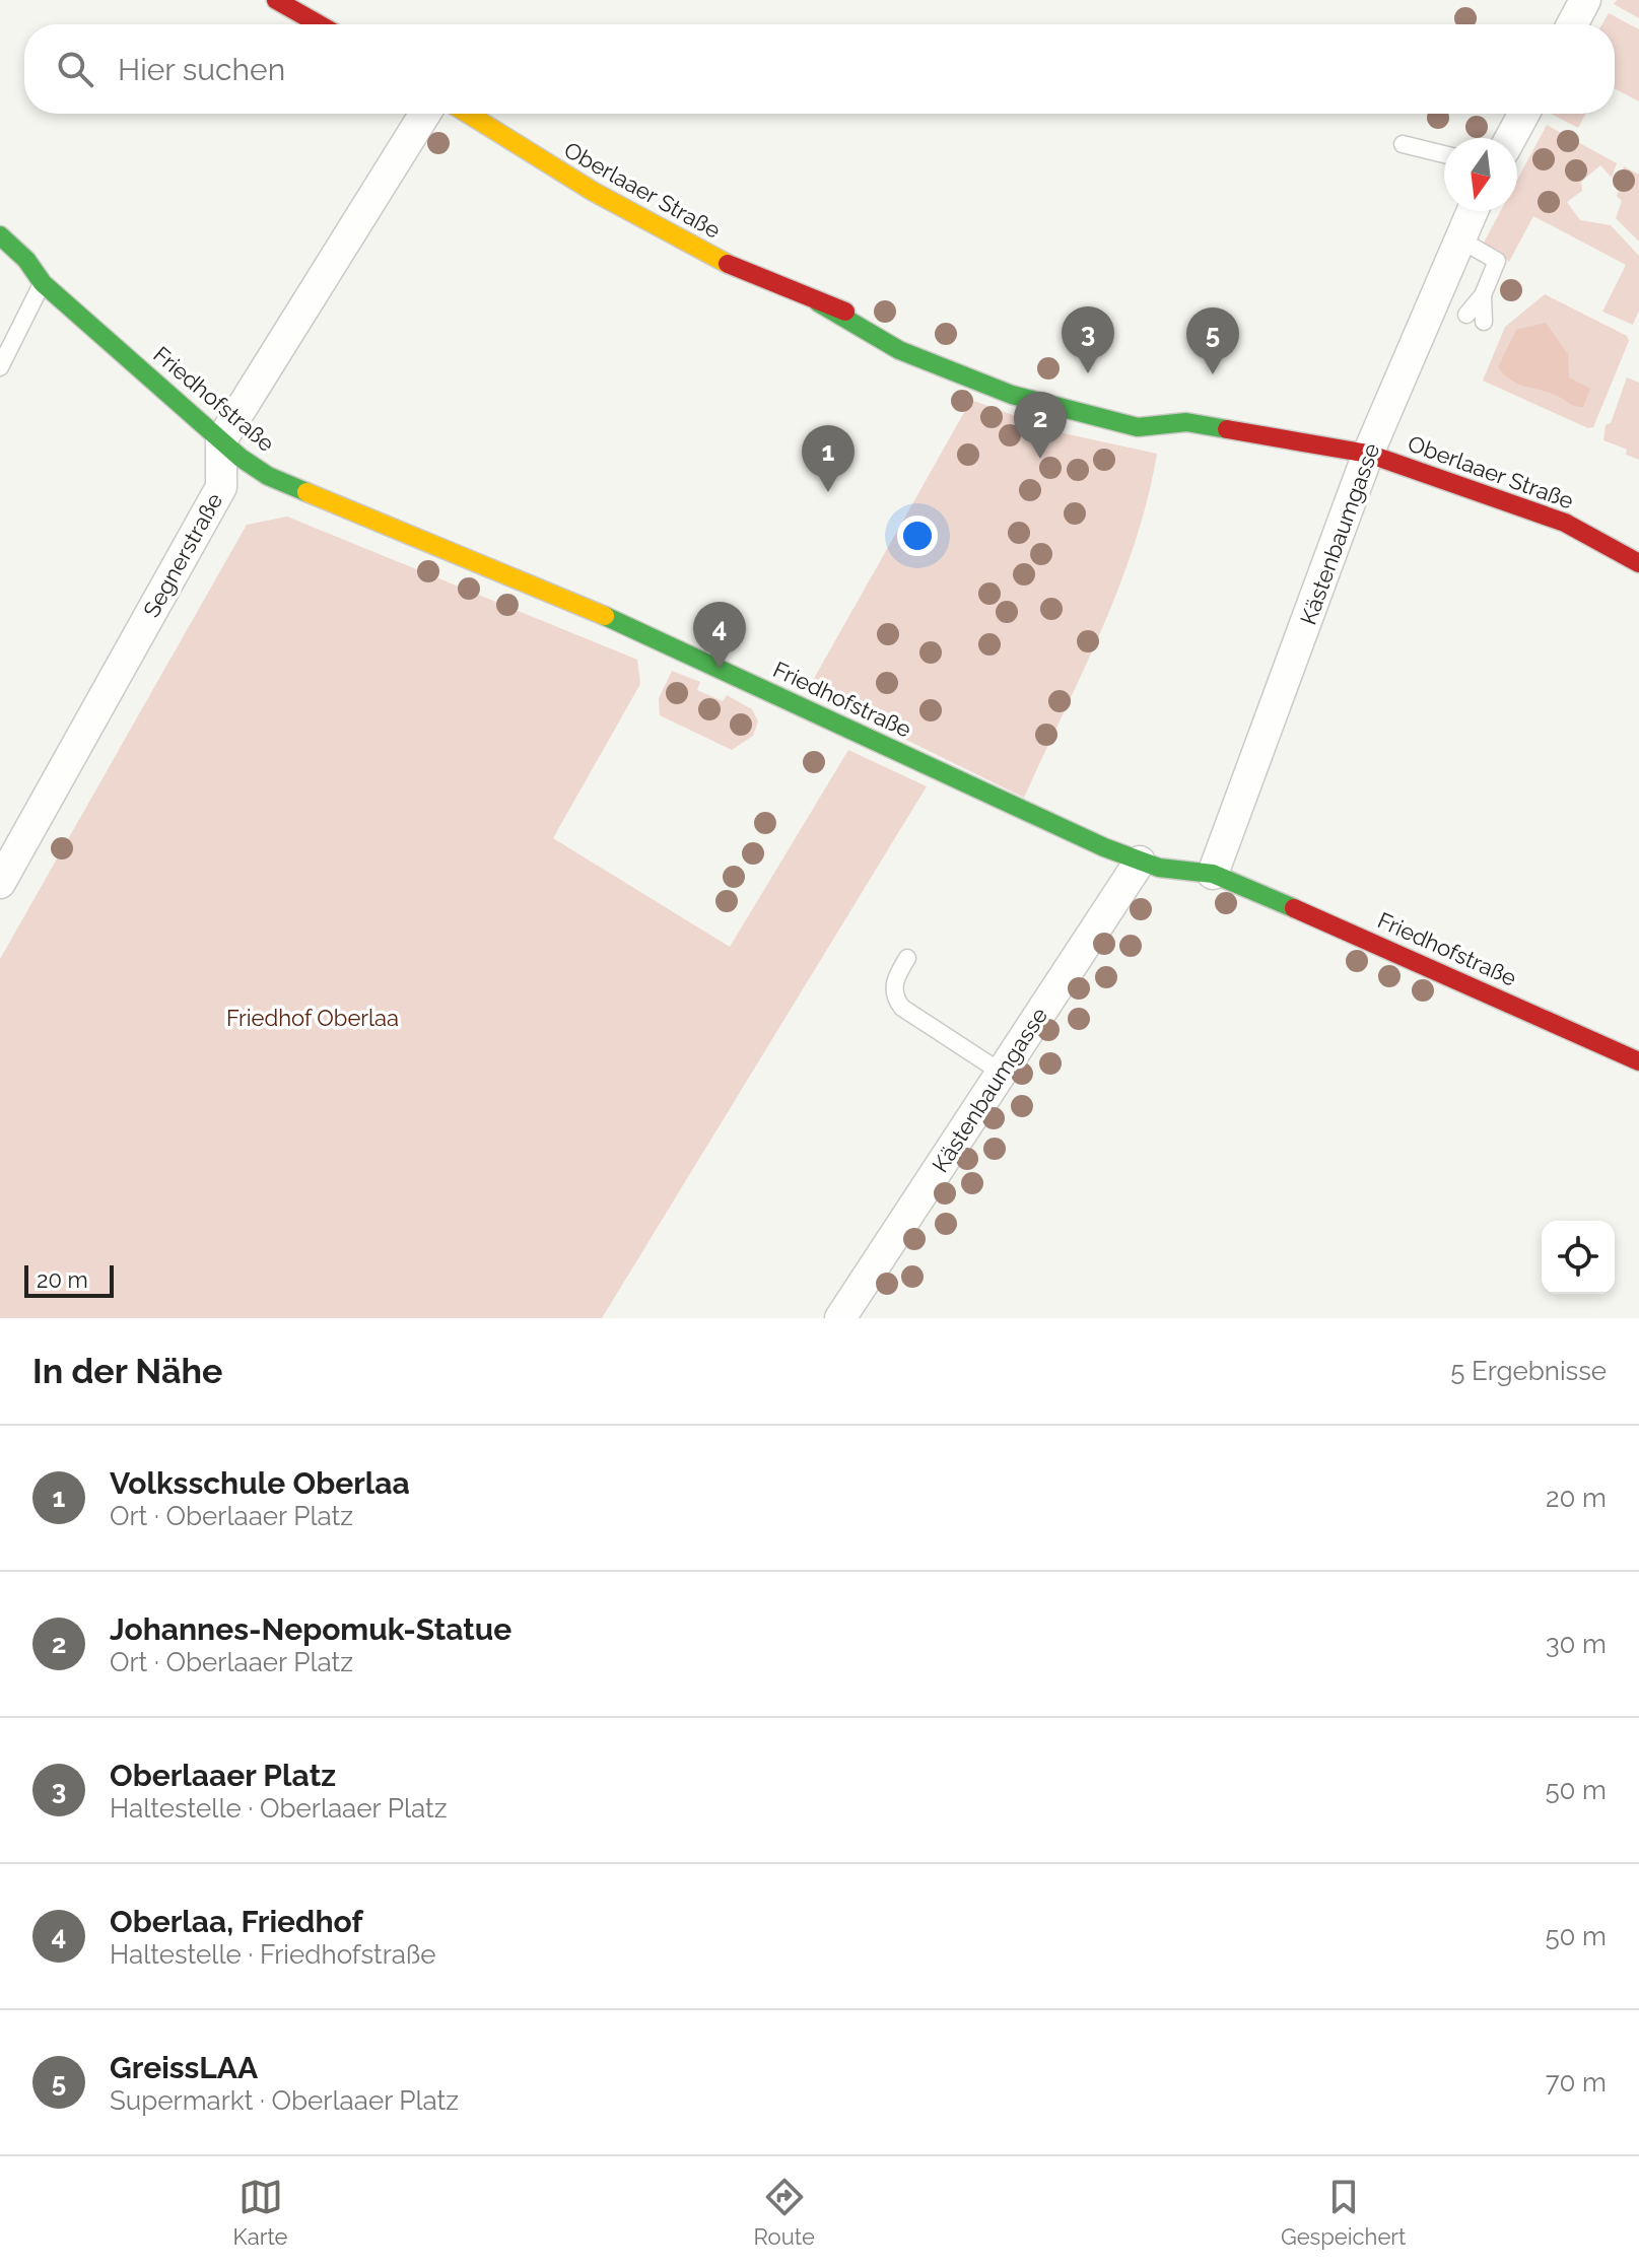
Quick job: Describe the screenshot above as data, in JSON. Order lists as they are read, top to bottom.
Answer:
{
  "streets": {
    "street": [
      "Oberlaaer Straße",
      "Friedhofstraße",
      "Kästenbaumgasse",
      "Segnerstraße"
    ]
  },
  "crossings": [
    ["Oberlaaer Straße", "Kästenbaumgasse"],
    ["Friedhofstraße", "Kästenbaumgasse"],
    ["Friedhofstraße", "Segnerstraße"]
  ],
  "parks": ["Friedhof Oberlaa"],
  "scale_bar": "20 m",
  "north": "bottom",
  "page": {
    "search": "Hier suchen",
    "pins": [
      "3",
      "5",
      "2",
      "1",
      "4"
    ],
    "scale": "20 m",
    "heading": ["In der Nähe", "5 Ergebnisse"],
    "list": [
      {
        "mark": "1",
        "name": "Volksschule Oberlaa",
        "note": "Ort · Oberlaaer Platz",
        "value": "20 m"
      },
      {
        "mark": "2",
        "name": "Johannes-Nepomuk-Statue",
        "note": "Ort · Oberlaaer Platz",
        "value": "30 m"
      },
      {
        "mark": "3",
        "name": "Oberlaaer Platz",
        "note": "Haltestelle · Oberlaaer Platz",
        "value": "50 m"
      },
      {
        "mark": "4",
        "name": "Oberlaa, Friedhof",
        "note": "Haltestelle · Friedhofstraße",
        "value": "50 m"
      },
      {
        "mark": "5",
        "name": "GreissLAA",
        "note": "Supermarkt · Oberlaaer Platz",
        "value": "70 m"
      }
    ],
    "nav": ["Karte", "Route", "Gespeichert"]
  }
}
